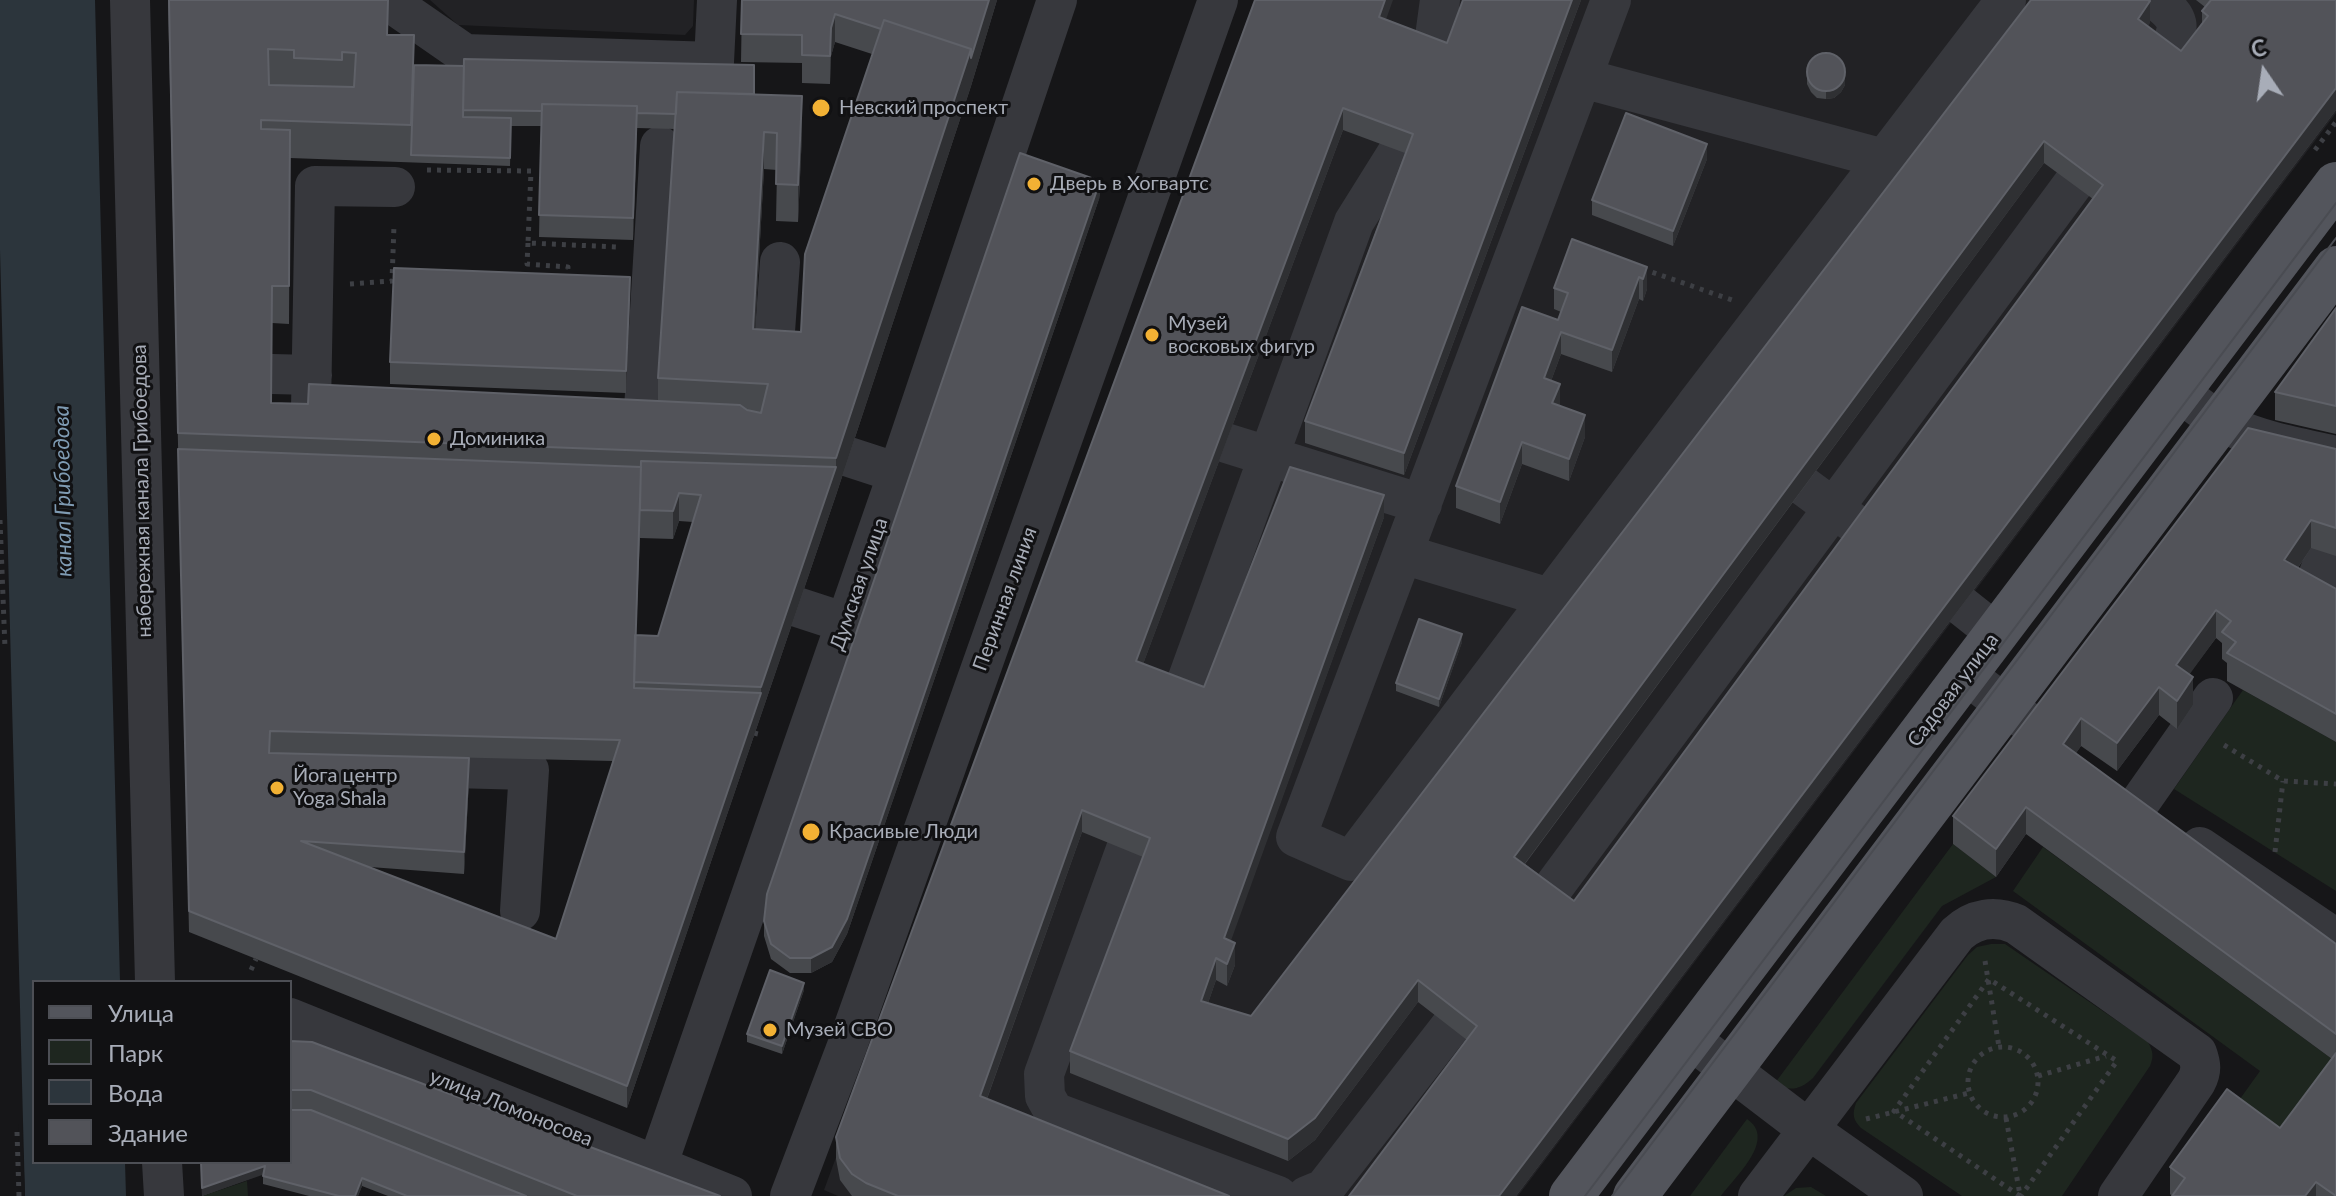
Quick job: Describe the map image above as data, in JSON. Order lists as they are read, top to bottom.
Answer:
{
  "streets": {
    "main road": ["Садовая улица"],
    "street": [
      "набережная канала Грибоедова",
      "Думская улица",
      "Перинная линия",
      "улица Ломоносова"
    ]
  },
  "crossings": [
    ["Думская улица", "улица Ломоносова"]
  ],
  "water": ["канал Грибоедова"],
  "places": [
    "Невский проспект",
    "Дверь в Хогвартс",
    "Музей восковых фигур",
    "Доминика",
    "Йога центр Yoga Shala",
    "Красивые Люди",
    "Музей СВО"
  ],
  "legend": [
    "Улица",
    "Парк",
    "Вода",
    "Здание"
  ],
  "north": "top"
}
